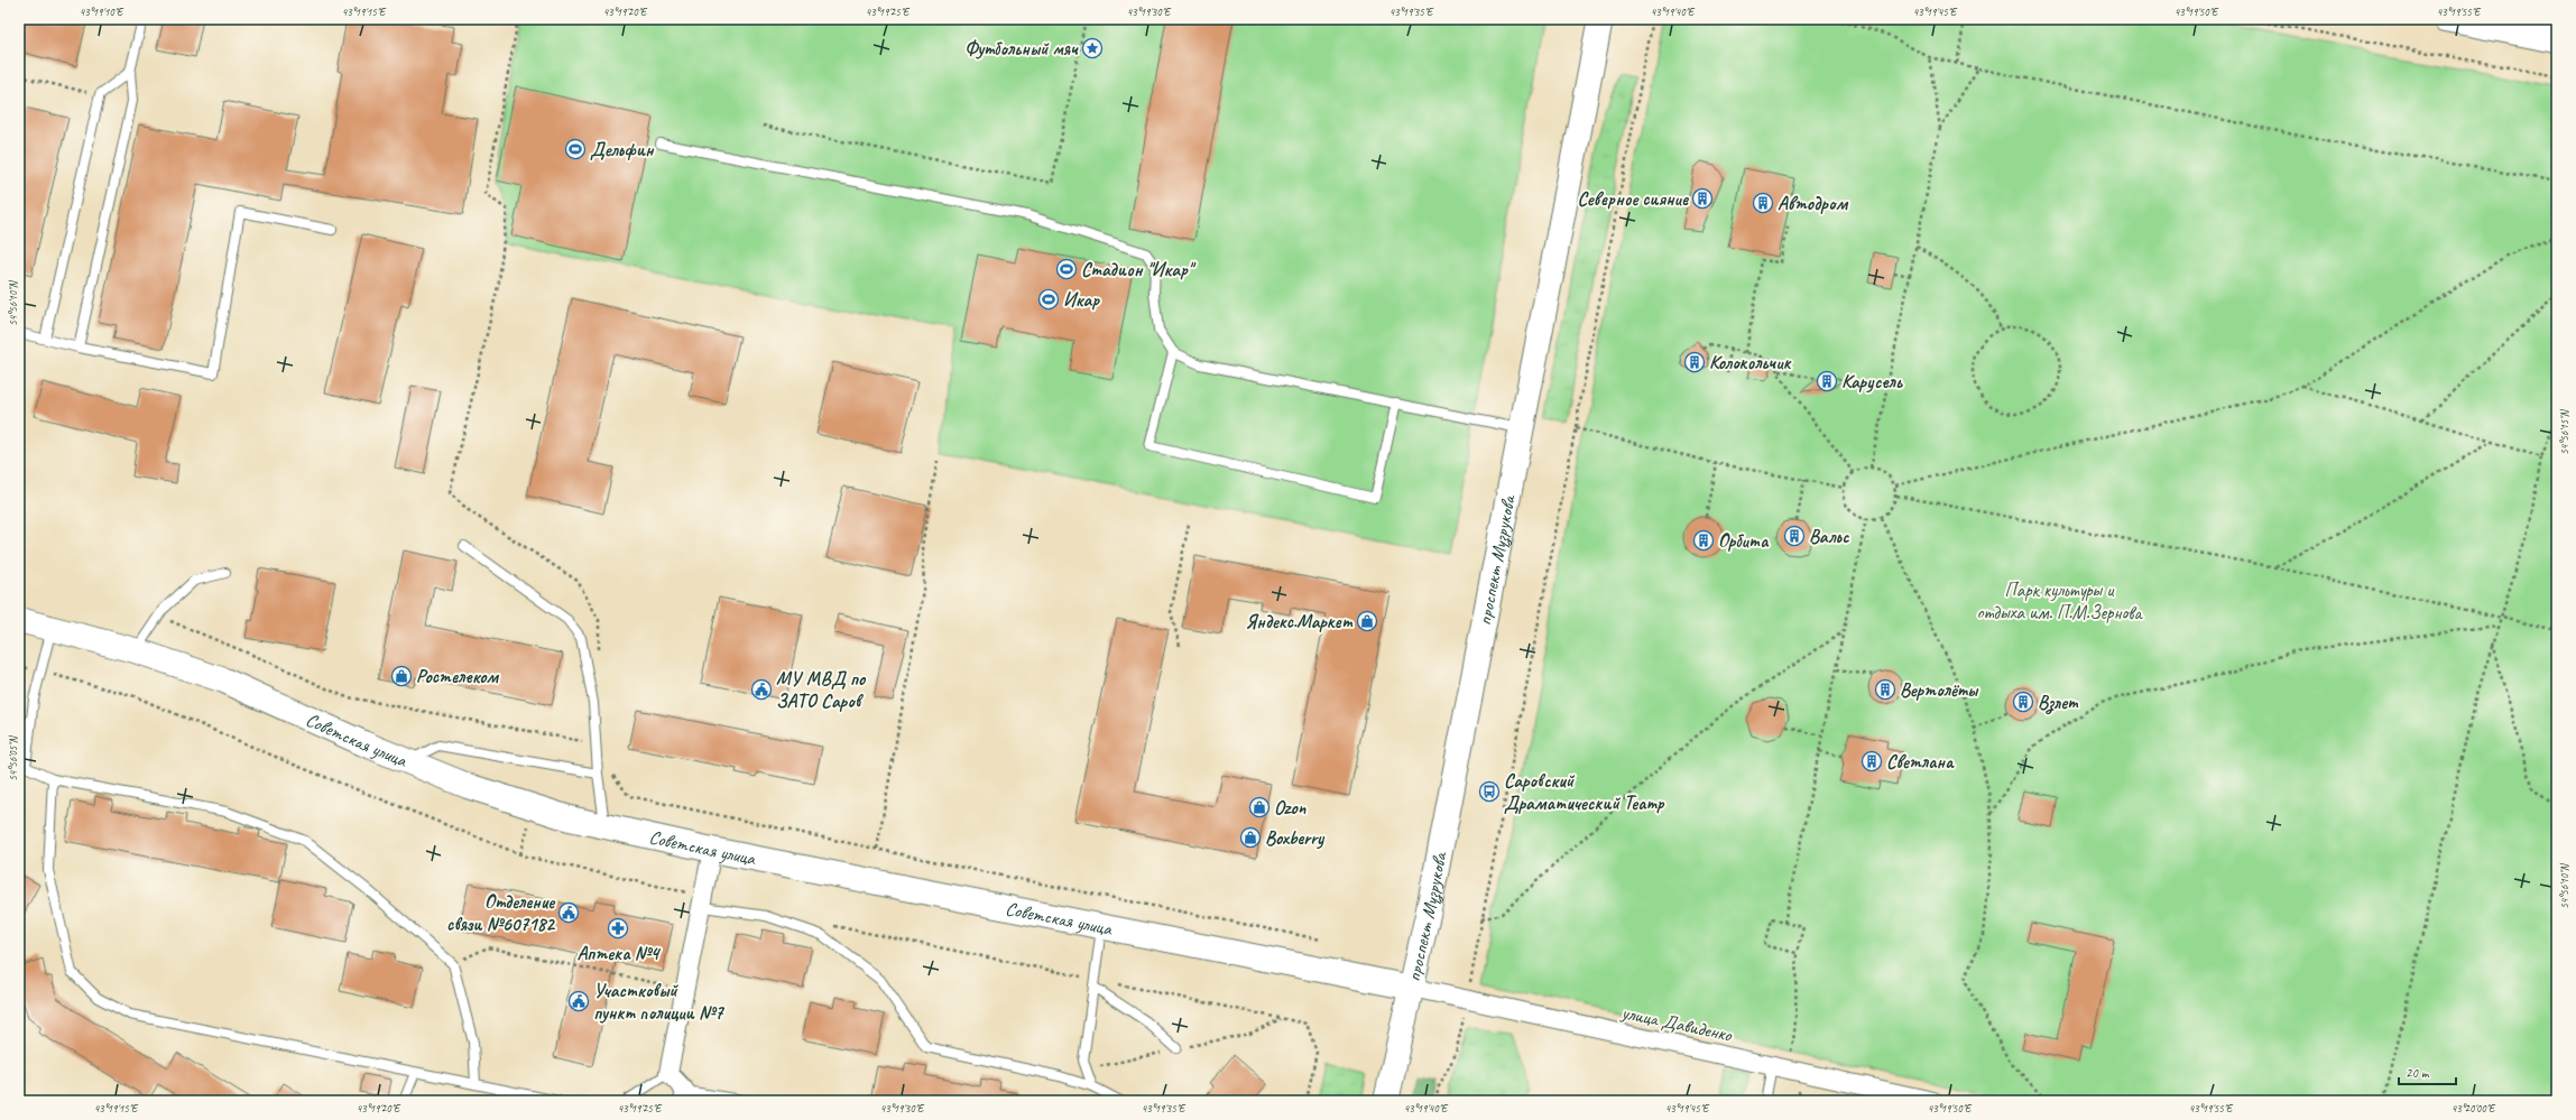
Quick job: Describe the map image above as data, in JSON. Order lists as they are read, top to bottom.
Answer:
{
  "streets": {
    "street": ["проспект Музрукова", "Советская улица", "улица Давиденко"]
  },
  "crossings": [
    ["проспект Музрукова", "Советская улица"],
    ["проспект Музрукова", "улица Давиденко"],
    ["Советская улица", "улица Давиденко"]
  ],
  "parks": ["Парк культуры и отдыха им. П.М.Зернова"],
  "places": {
    "place": ["Футбольный мяч"],
    "sports": ["Дельфин", "Стадион \"Икар\"", "Икар"],
    "building": [
      "Северное сияние",
      "Автодром",
      "Колокольчик",
      "Карусель",
      "Вальс",
      "Орбита",
      "Вертолёты",
      "Взлет",
      "Светлана"
    ],
    "shop": [
      "Яндекс.Маркет",
      "Ростелеком",
      "Ozon",
      "Boxberry"
    ],
    "public building": ["МУ МВД по ЗАТО Саров", "Отделение связи №607182", "Участковый пункт полиции №7"],
    "bus stop": ["Саровский Драматический Театр"],
    "pharmacy": ["Аптека №4"]
  },
  "scale_bar": "20 m",
  "coordinates": [
    "43°19'10\"E",
    "43°19'15\"E",
    "43°19'20\"E",
    "43°19'25\"E",
    "43°19'30\"E",
    "43°19'35\"E",
    "43°19'40\"E",
    "43°19'45\"E",
    "43°19'50\"E",
    "43°19'55\"E",
    "54°56'10\"N",
    "54°56'15\"N",
    "54°56'05\"N",
    "43°20'00\"E"
  ]
}
